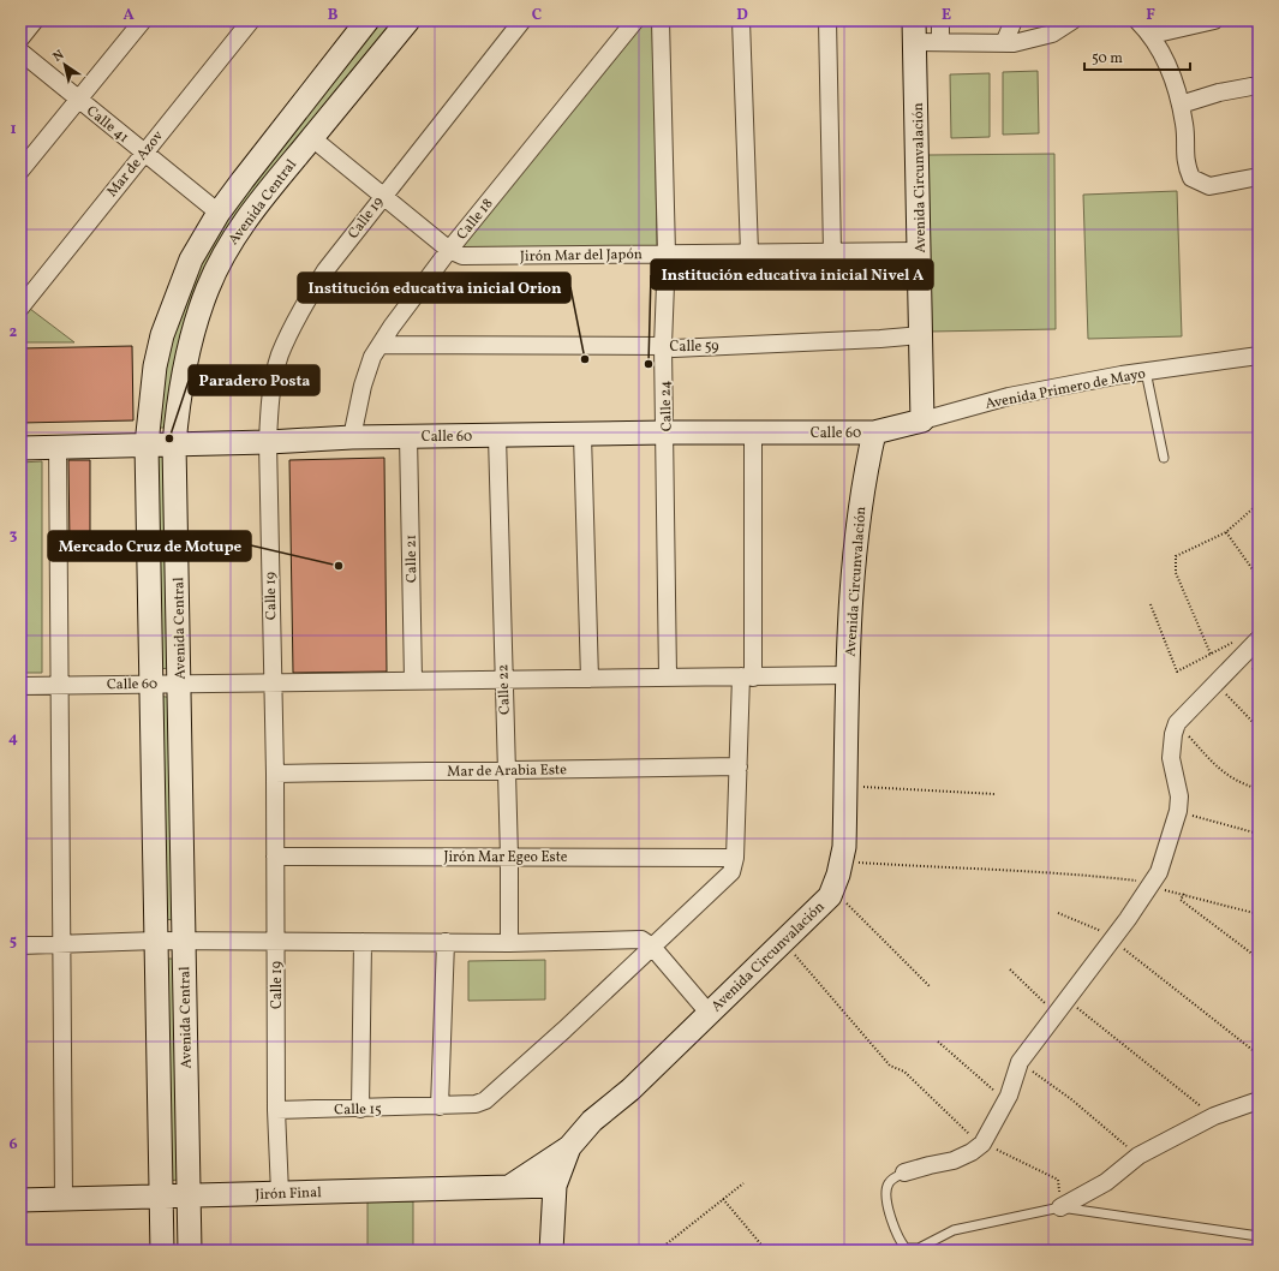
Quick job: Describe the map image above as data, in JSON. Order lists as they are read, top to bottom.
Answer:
{
  "streets": {
    "street": [
      "Calle 41",
      "Mar de Azov",
      "Avenida Circunvalación",
      "Avenida Central",
      "Calle 19",
      "Calle 18",
      "Jirón Mar del Japón",
      "Calle 59",
      "Avenida Primero de Mayo",
      "Calle 24",
      "Calle 60",
      "Calle 21",
      "Calle 22",
      "Mar de Arabia Este",
      "Jirón Mar Egeo Este",
      "Calle 15",
      "Jirón Final"
    ]
  },
  "crossings": [
    ["Calle 41", "Mar de Azov"],
    ["Calle 41", "Avenida Central"],
    ["Avenida Circunvalación", "Jirón Mar del Japón"],
    ["Avenida Circunvalación", "Calle 59"],
    ["Avenida Circunvalación", "Avenida Primero de Mayo"],
    ["Avenida Circunvalación", "Calle 60"],
    ["Avenida Circunvalación", "Jirón Final"],
    ["Avenida Central", "Jirón Mar del Japón"],
    ["Avenida Central", "Calle 60"],
    ["Avenida Central", "Jirón Final"],
    ["Calle 19", "Jirón Mar del Japón"],
    ["Calle 19", "Calle 60"],
    ["Calle 19", "Mar de Arabia Este"],
    ["Calle 19", "Jirón Mar Egeo Este"],
    ["Calle 19", "Calle 15"],
    ["Calle 19", "Jirón Final"],
    ["Calle 18", "Jirón Mar del Japón"],
    ["Calle 18", "Calle 59"],
    ["Calle 18", "Calle 60"],
    ["Jirón Mar del Japón", "Calle 24"],
    ["Calle 59", "Calle 24"],
    ["Avenida Primero de Mayo", "Calle 60"],
    ["Calle 24", "Calle 60"],
    ["Calle 60", "Calle 21"],
    ["Calle 60", "Calle 22"],
    ["Calle 22", "Mar de Arabia Este"],
    ["Calle 22", "Jirón Mar Egeo Este"],
    ["Jirón Mar Egeo Este", "Calle 15"]
  ],
  "places": [
    "Institución educativa inicial Orion",
    "Institución educativa inicial Nivel A",
    "Paradero Posta",
    "Mercado Cruz de Motupe"
  ],
  "scale_bar": "50 m",
  "north": "top left",
  "grid": {
    "columns": [
      "A",
      "B",
      "C",
      "D",
      "E",
      "F"
    ],
    "rows": [
      "1",
      "2",
      "3",
      "4",
      "5",
      "6"
    ]
  }
}
